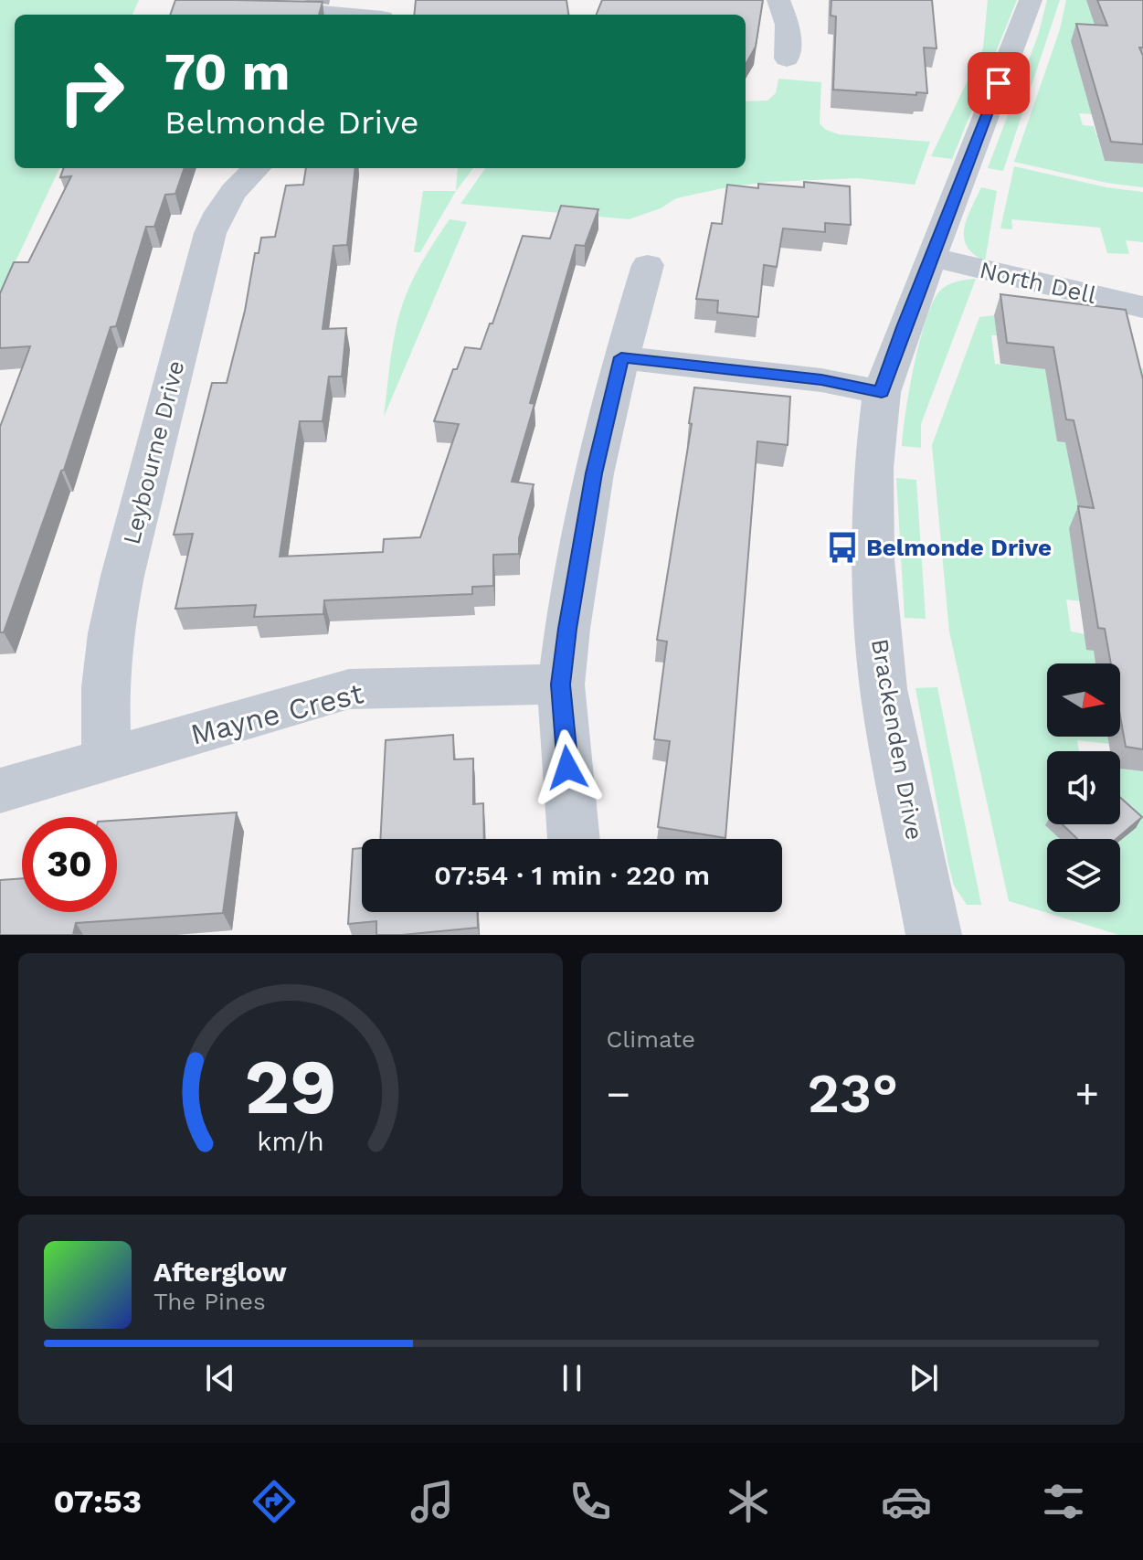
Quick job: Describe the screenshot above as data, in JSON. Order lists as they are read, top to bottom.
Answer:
{
  "streets": {
    "street": [
      "North Dell",
      "Leybourne Drive",
      "Mayne Crest",
      "Brackenden Drive"
    ]
  },
  "crossings": [
    ["North Dell", "Brackenden Drive"],
    ["Leybourne Drive", "Mayne Crest"]
  ],
  "places": {
    "bus stop": ["Belmonde Drive"]
  },
  "north": "right",
  "page": {
    "turn": ["70 m", "Belmonde Drive"],
    "limit": "30",
    "trip": "07:54 · 1 min · 220 m",
    "tile": "Climate",
    "heat": ["−", "23°", "+"],
    "song": ["Afterglow", "The Pines"],
    "tabs": "07:53",
    "gauge": ["29", "km/h"]
  }
}
